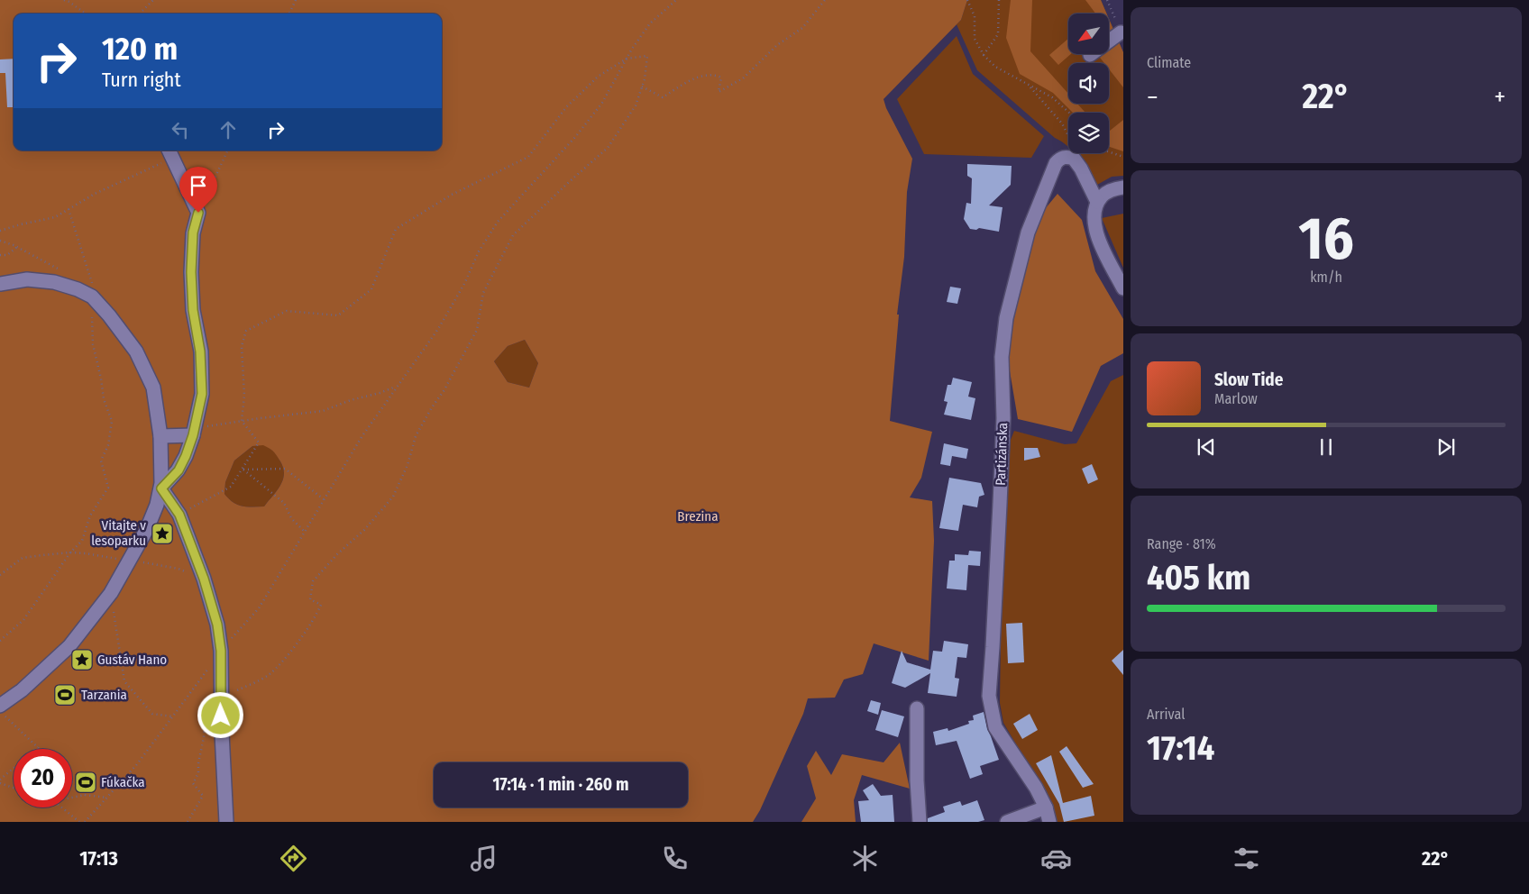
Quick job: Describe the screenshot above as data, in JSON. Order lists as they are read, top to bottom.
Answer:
{
  "streets": {
    "street": ["Partizánska"]
  },
  "parks": ["Brezina"],
  "places": {
    "place": ["Vitajte v lesoparku", "Gustáv Hano"],
    "sports": ["Tarzania", "Fúkačka"]
  },
  "north": "bottom left",
  "page": {
    "tile": [
      "Climate",
      ["16", "km/h"],
      ["Range · 81%", "405 km"],
      ["Arrival", "17:14"]
    ],
    "turn": ["120 m", "Turn right"],
    "heat": ["−", "22°", "+"],
    "song": ["Slow Tide", "Marlow"],
    "limit": "20",
    "trip": "17:14 · 1 min · 260 m",
    "tabs": ["17:13", "22°"]
  }
}
